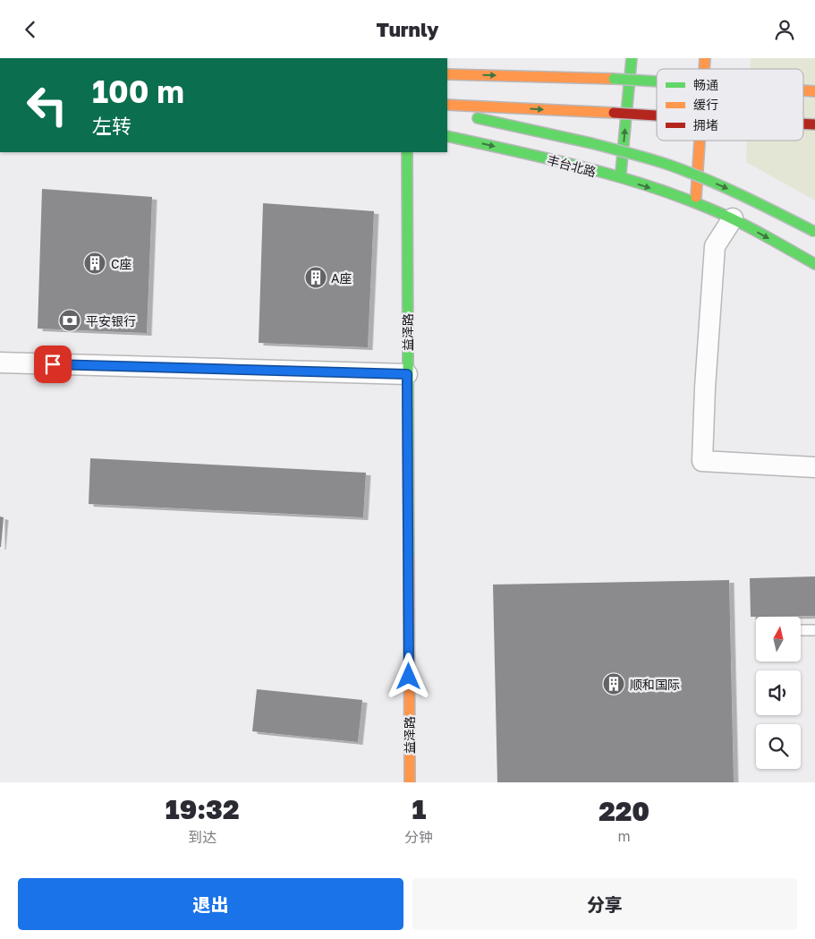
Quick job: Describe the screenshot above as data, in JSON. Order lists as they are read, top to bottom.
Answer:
{
  "streets": {
    "main road": ["丰台北路", "益泽路"]
  },
  "places": {
    "building": ["C座", "A座", "顺和国际"],
    "bank": ["平安银行"]
  },
  "legend": ["畅通", "缓行", "拥堵"],
  "north": "top",
  "page": {
    "header": "Turnly",
    "turn": ["100 m", "左转"],
    "eta": [
      "19:32",
      "到达",
      "1",
      "分钟",
      "220",
      "m"
    ],
    "buttons": ["退出", "分享"]
  }
}
